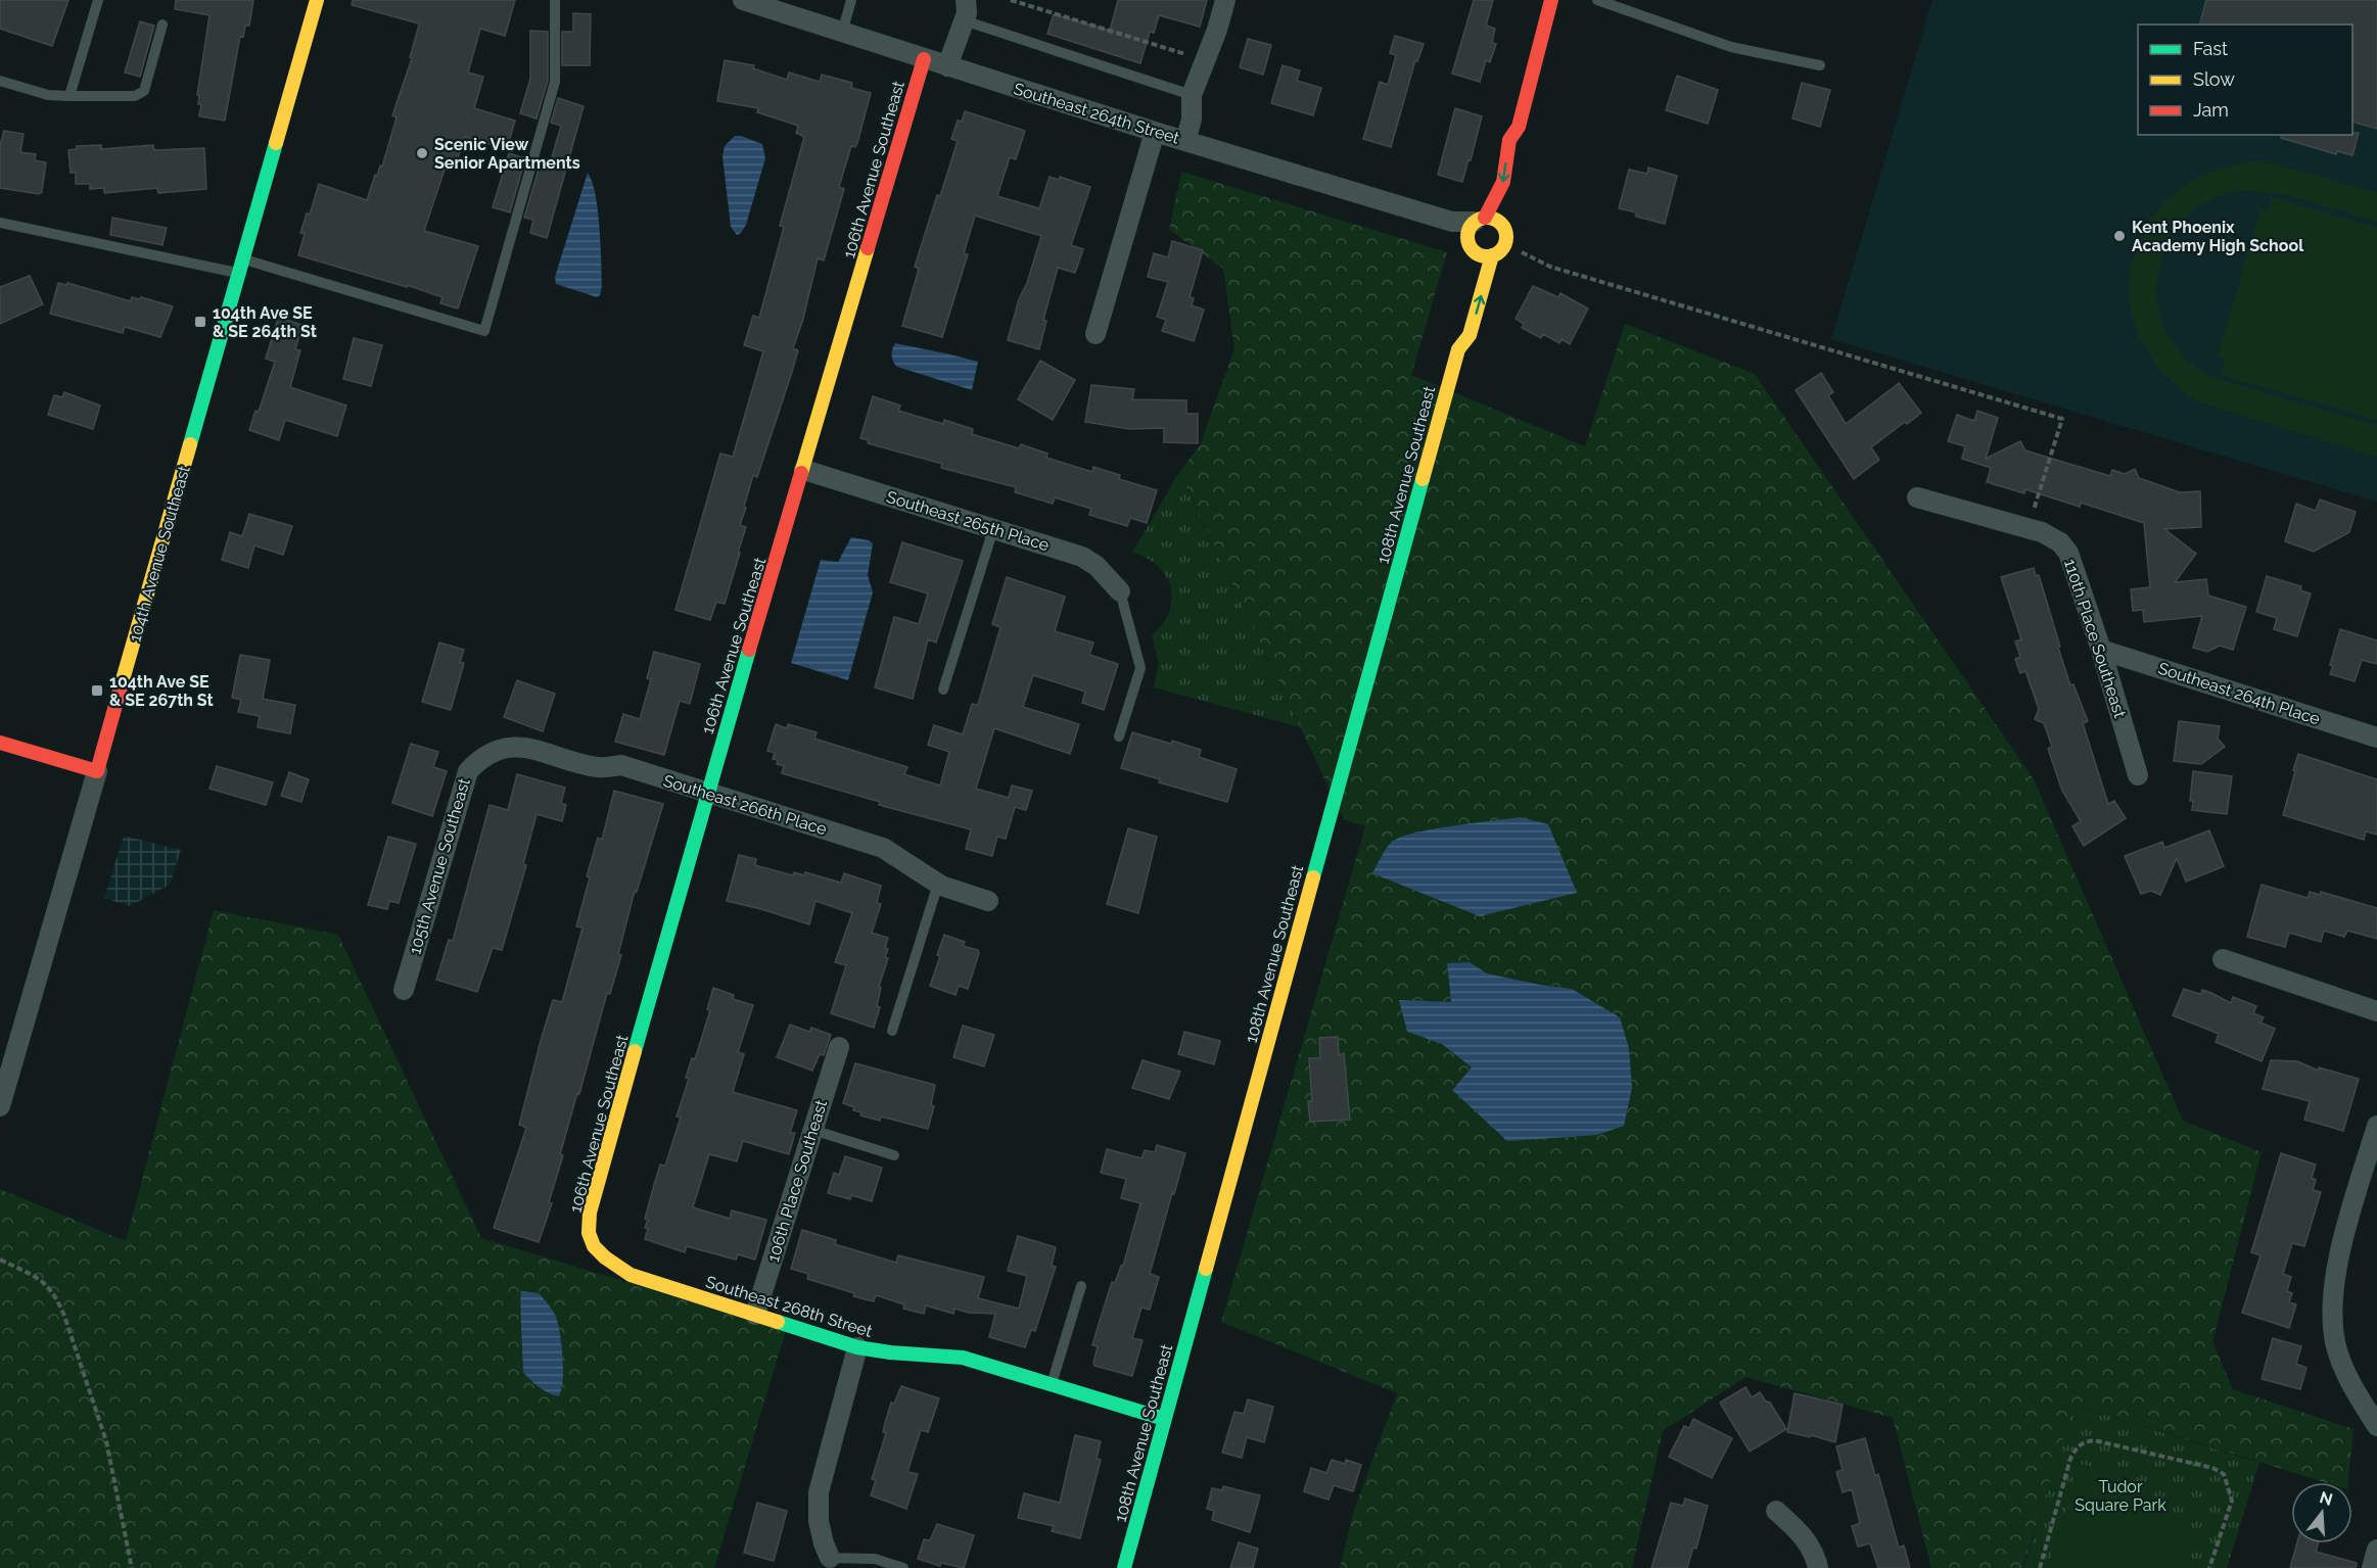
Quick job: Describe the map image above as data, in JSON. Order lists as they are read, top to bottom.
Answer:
{
  "streets": {
    "street": [
      "Southeast 264th Street",
      "106th Avenue Southeast",
      "108th Avenue Southeast",
      "Southeast 265th Place",
      "104th Avenue Southeast",
      "110th Place Southeast",
      "Southeast 264th Place",
      "Southeast 266th Place",
      "105th Avenue Southeast",
      "106th Place Southeast",
      "Southeast 268th Street"
    ]
  },
  "crossings": [
    ["Southeast 264th Street", "106th Avenue Southeast"],
    ["Southeast 264th Street", "108th Avenue Southeast"],
    ["106th Avenue Southeast", "Southeast 265th Place"],
    ["106th Avenue Southeast", "Southeast 266th Place"],
    ["106th Avenue Southeast", "Southeast 268th Street"],
    ["108th Avenue Southeast", "Southeast 268th Street"],
    ["110th Place Southeast", "Southeast 264th Place"],
    ["Southeast 266th Place", "105th Avenue Southeast"],
    ["106th Place Southeast", "Southeast 268th Street"]
  ],
  "parks": ["Tudor Square Park"],
  "places": {
    "other": ["Scenic View Senior Apartments", "Kent Phoenix Academy High School"],
    "transit": ["104th Ave SE & SE 264th St", "104th Ave SE & SE 267th St"]
  },
  "legend": ["Fast", "Slow", "Jam"],
  "north": "top"
}
